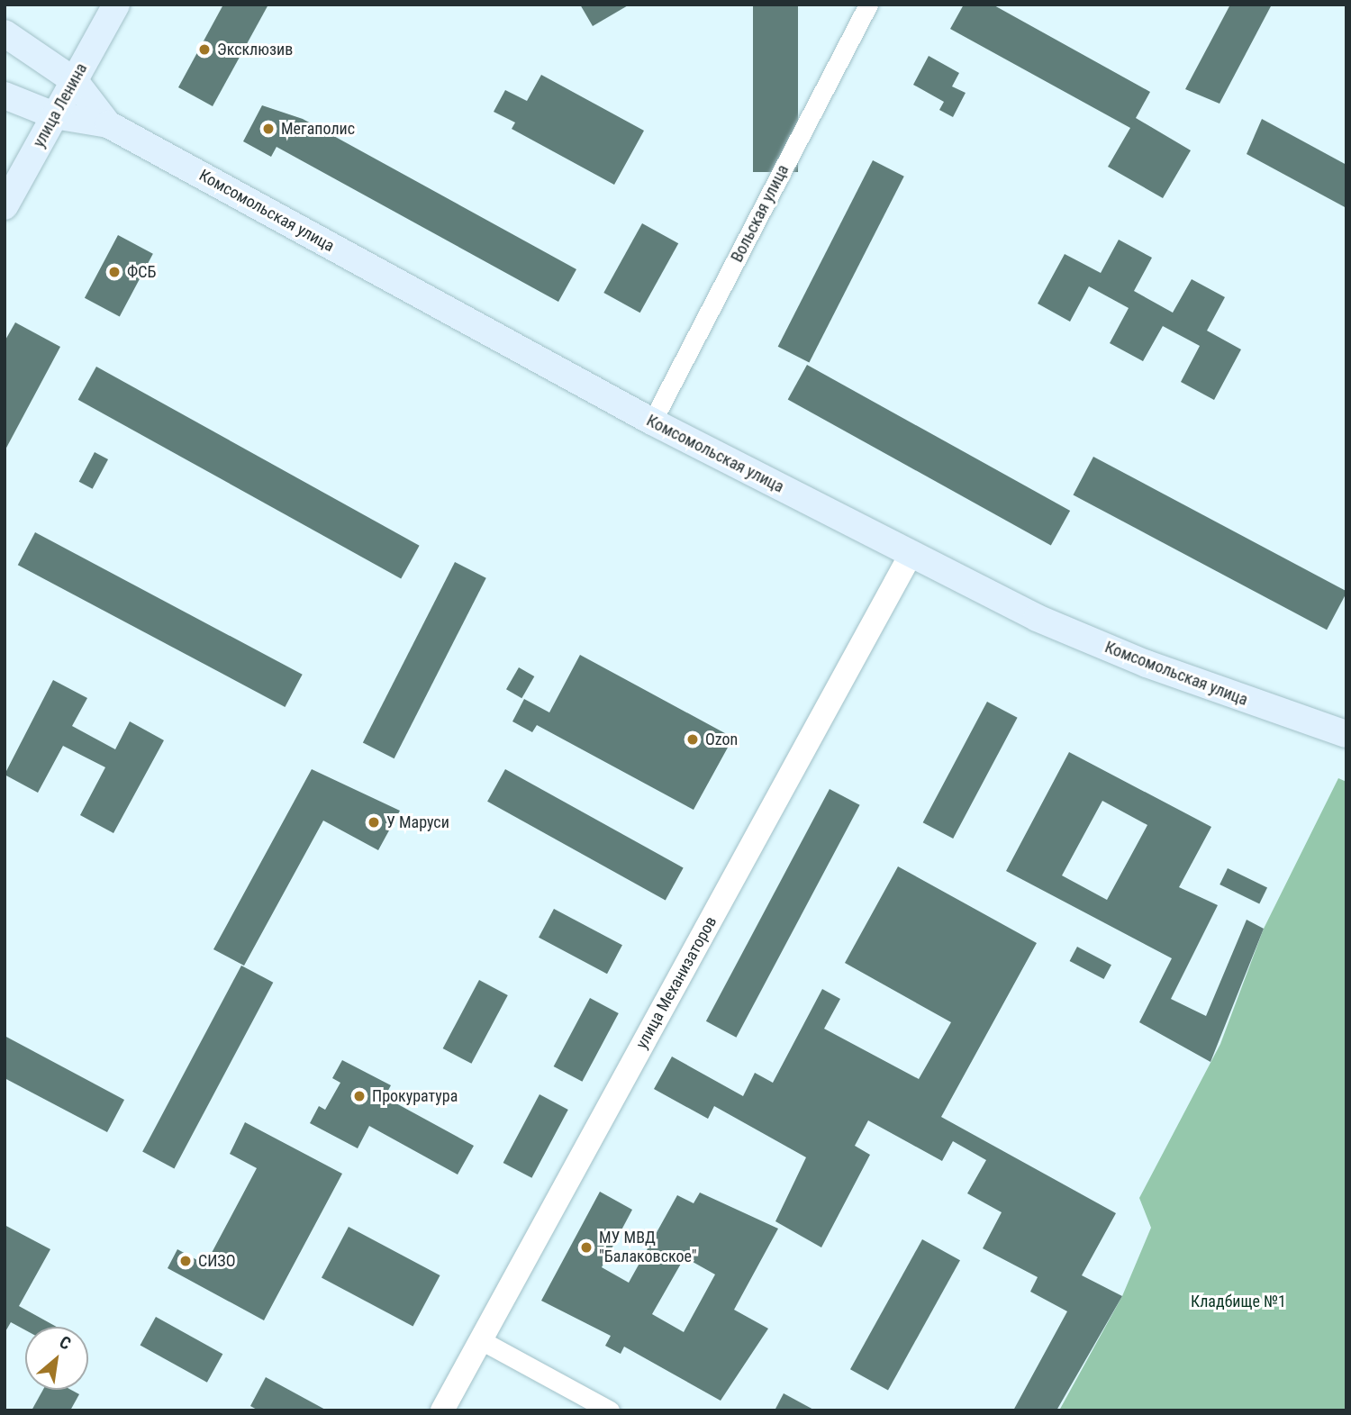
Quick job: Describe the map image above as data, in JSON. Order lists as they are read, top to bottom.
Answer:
{
  "streets": {
    "main road": ["улица Ленина", "Комсомольская улица"],
    "street": ["Вольская улица", "улица Механизаторов"]
  },
  "crossings": [
    ["улица Ленина", "Комсомольская улица"],
    ["Комсомольская улица", "Вольская улица"],
    ["Комсомольская улица", "улица Механизаторов"]
  ],
  "parks": ["Кладбище №1"],
  "places": [
    "Эксклюзив",
    "Мегаполис",
    "ФСБ",
    "Ozon",
    "У Маруси",
    "Прокуратура",
    "МУ МВД \"Балаковское\"",
    "СИЗО"
  ],
  "north": "top right"
}
